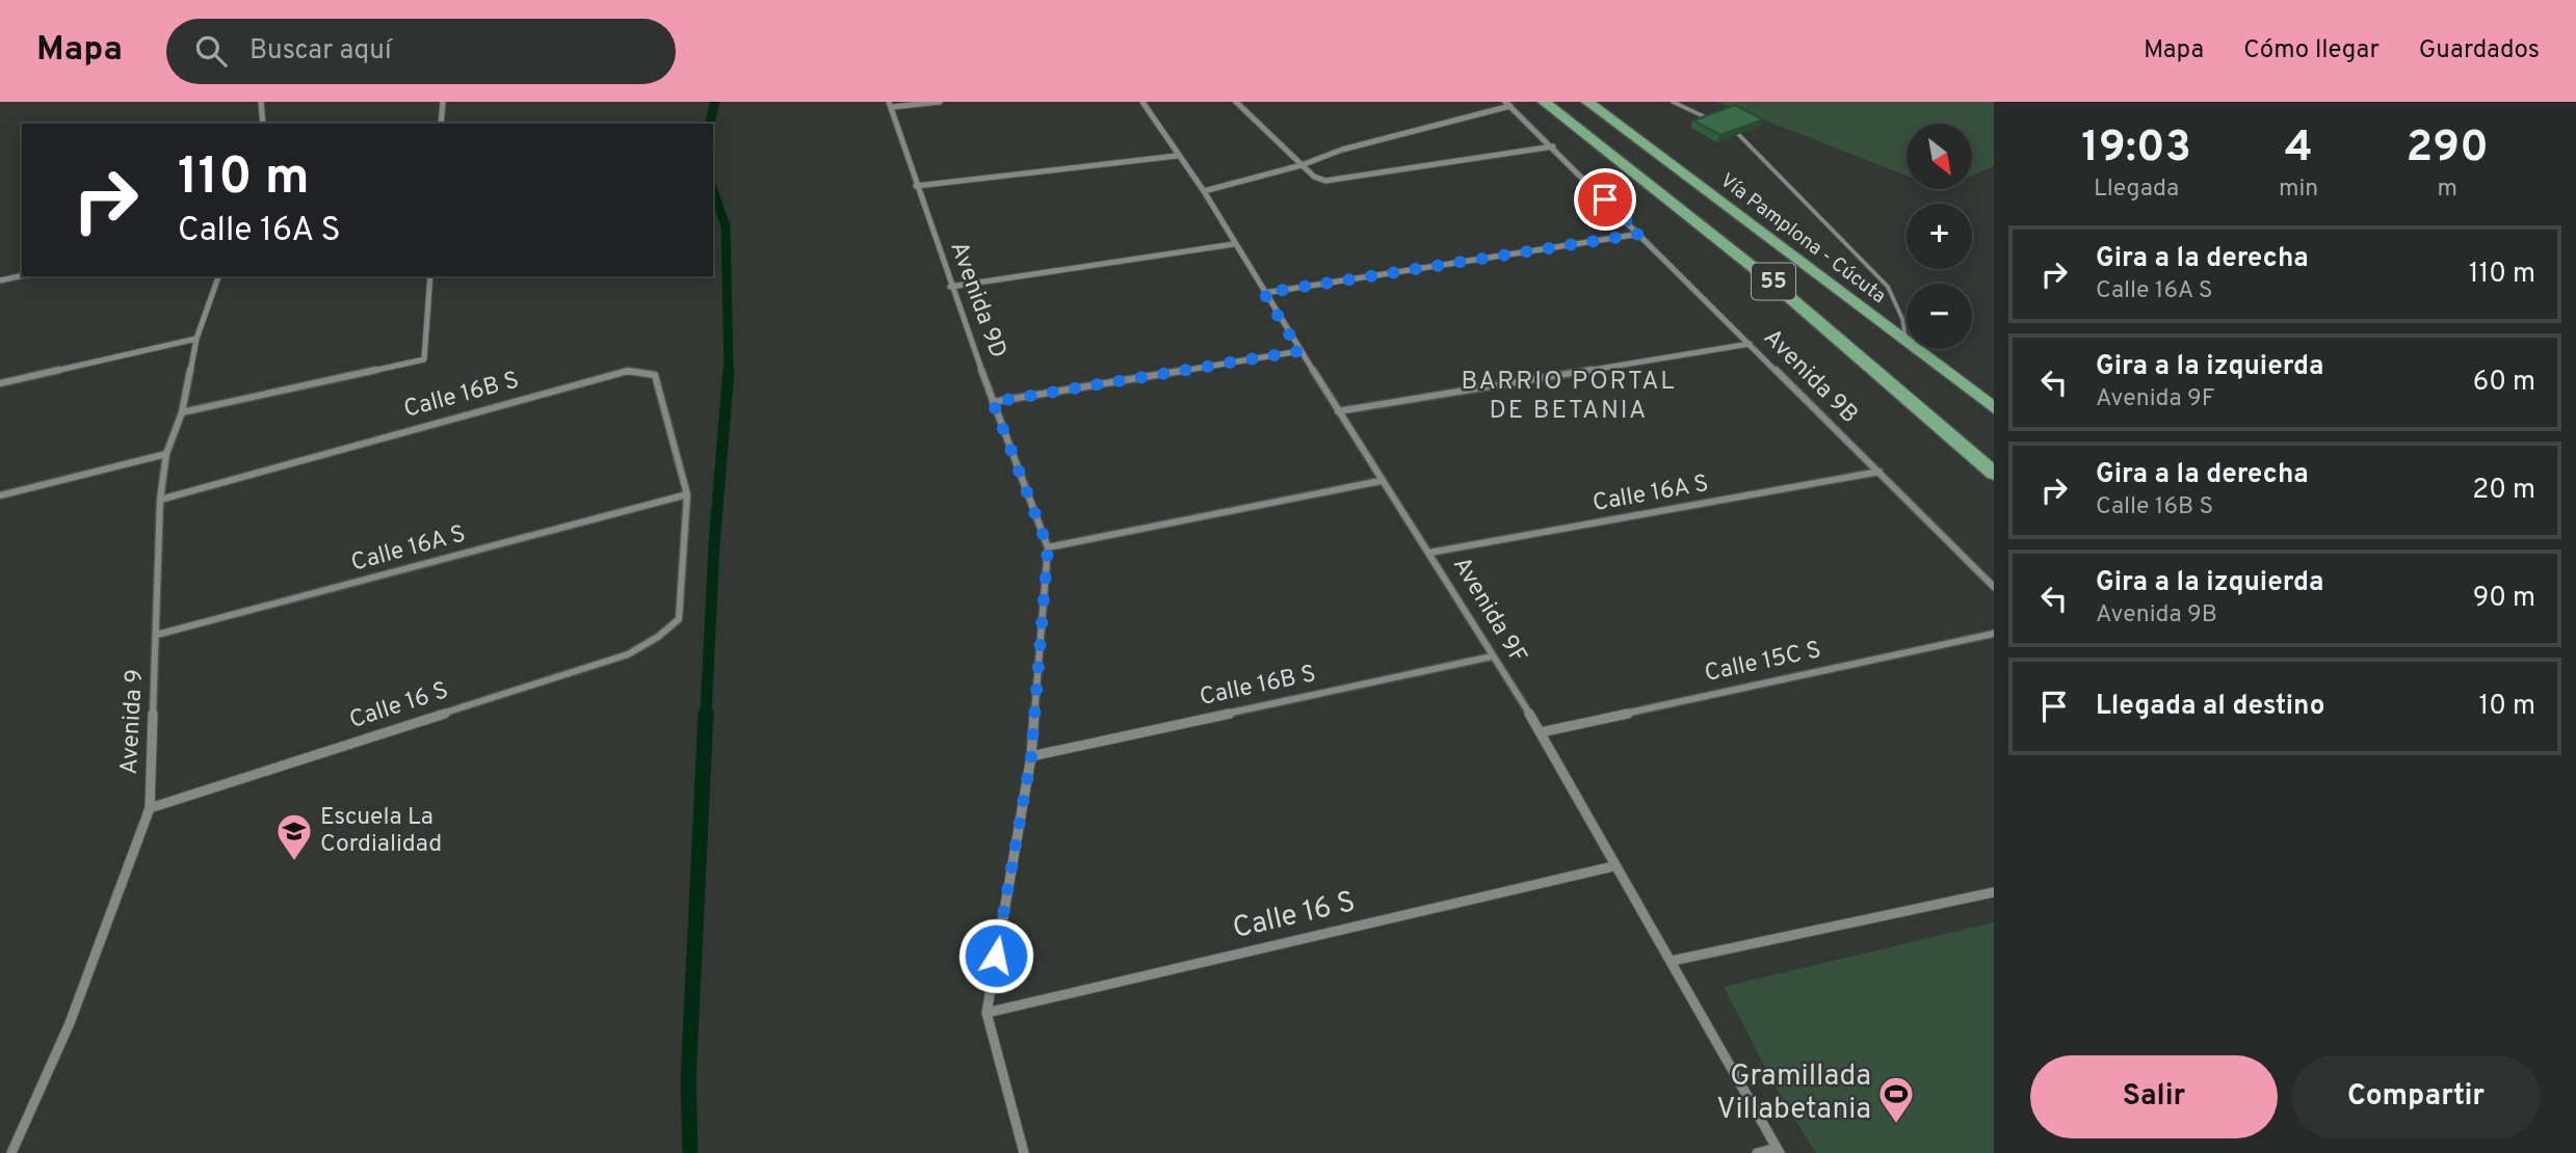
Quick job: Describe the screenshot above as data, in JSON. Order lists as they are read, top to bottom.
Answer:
{
  "streets": {
    "highway": ["Vía Pamplona - Cúcuta", "55"],
    "street": [
      "Avenida 9D",
      "Avenida 9B",
      "Calle 16B S",
      "Calle 16A S",
      "Avenida 9F",
      "Calle 15C S",
      "Calle 16 S",
      "Avenida 9"
    ]
  },
  "crossings": [
    ["Avenida 9D", "Calle 16B S"],
    ["Avenida 9D", "Calle 16 S"],
    ["Avenida 9B", "Calle 16A S"],
    ["Calle 16B S", "Calle 16A S"],
    ["Calle 16B S", "Avenida 9F"],
    ["Calle 16B S", "Calle 16 S"],
    ["Calle 16B S", "Avenida 9"],
    ["Calle 16A S", "Avenida 9F"],
    ["Calle 16A S", "Calle 16 S"],
    ["Calle 16A S", "Avenida 9"],
    ["Avenida 9F", "Calle 15C S"],
    ["Avenida 9F", "Calle 16 S"],
    ["Calle 16 S", "Avenida 9"]
  ],
  "districts": ["BARRIO PORTAL DE BETANIA"],
  "places": {
    "school or university": ["Escuela La Cordialidad"],
    "sports": ["Gramillada Villabetania"]
  },
  "north": "bottom right",
  "page": {
    "header": "Mapa",
    "search": "Buscar aquí",
    "nav": ["Mapa", "Cómo llegar", "Guardados"],
    "eta": [
      "19:03",
      "Llegada",
      "4",
      "min",
      "290",
      "m"
    ],
    "map_buttons": ["+", "−"],
    "turn": ["110 m", "Calle 16A S"],
    "list": [
      {
        "name": "Gira a la derecha",
        "note": "Calle 16A S",
        "value": "110 m"
      },
      {
        "name": "Gira a la izquierda",
        "note": "Avenida 9F",
        "value": "60 m"
      },
      {
        "name": "Gira a la derecha",
        "note": "Calle 16B S",
        "value": "20 m"
      },
      {
        "name": "Gira a la izquierda",
        "note": "Avenida 9B",
        "value": "90 m"
      },
      {
        "name": "Llegada al destino",
        "value": "10 m"
      }
    ],
    "buttons": ["Salir", "Compartir"]
  }
}
